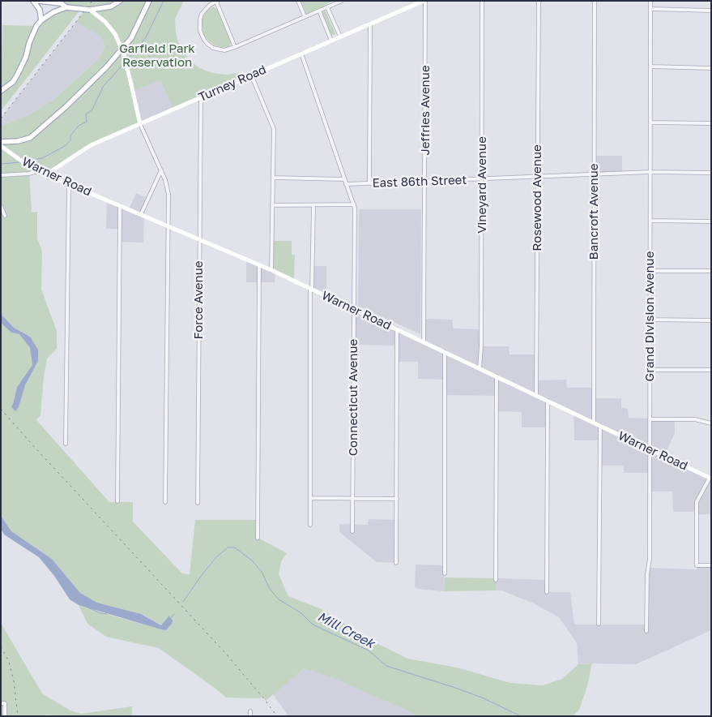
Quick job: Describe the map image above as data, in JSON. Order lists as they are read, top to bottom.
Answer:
{
  "streets": {
    "main road": ["Turney Road", "Warner Road"],
    "street": [
      "Jeffries Avenue",
      "East 86th Street",
      "Vineyard Avenue",
      "Rosewood Avenue",
      "Bancroft Avenue",
      "Force Avenue",
      "Grand Division Avenue",
      "Connecticut Avenue"
    ]
  },
  "crossings": [
    ["Turney Road", "Jeffries Avenue"],
    ["Turney Road", "Warner Road"],
    ["Turney Road", "Force Avenue"],
    ["Turney Road", "Connecticut Avenue"],
    ["Jeffries Avenue", "Warner Road"],
    ["Jeffries Avenue", "East 86th Street"],
    ["Warner Road", "Vineyard Avenue"],
    ["Warner Road", "Rosewood Avenue"],
    ["Warner Road", "Bancroft Avenue"],
    ["Warner Road", "Force Avenue"],
    ["Warner Road", "Grand Division Avenue"],
    ["Warner Road", "Connecticut Avenue"],
    ["East 86th Street", "Vineyard Avenue"],
    ["East 86th Street", "Rosewood Avenue"],
    ["East 86th Street", "Bancroft Avenue"],
    ["East 86th Street", "Grand Division Avenue"],
    ["East 86th Street", "Connecticut Avenue"]
  ],
  "water": ["Mill Creek"],
  "parks": ["Garfield Park Reservation"]
}
